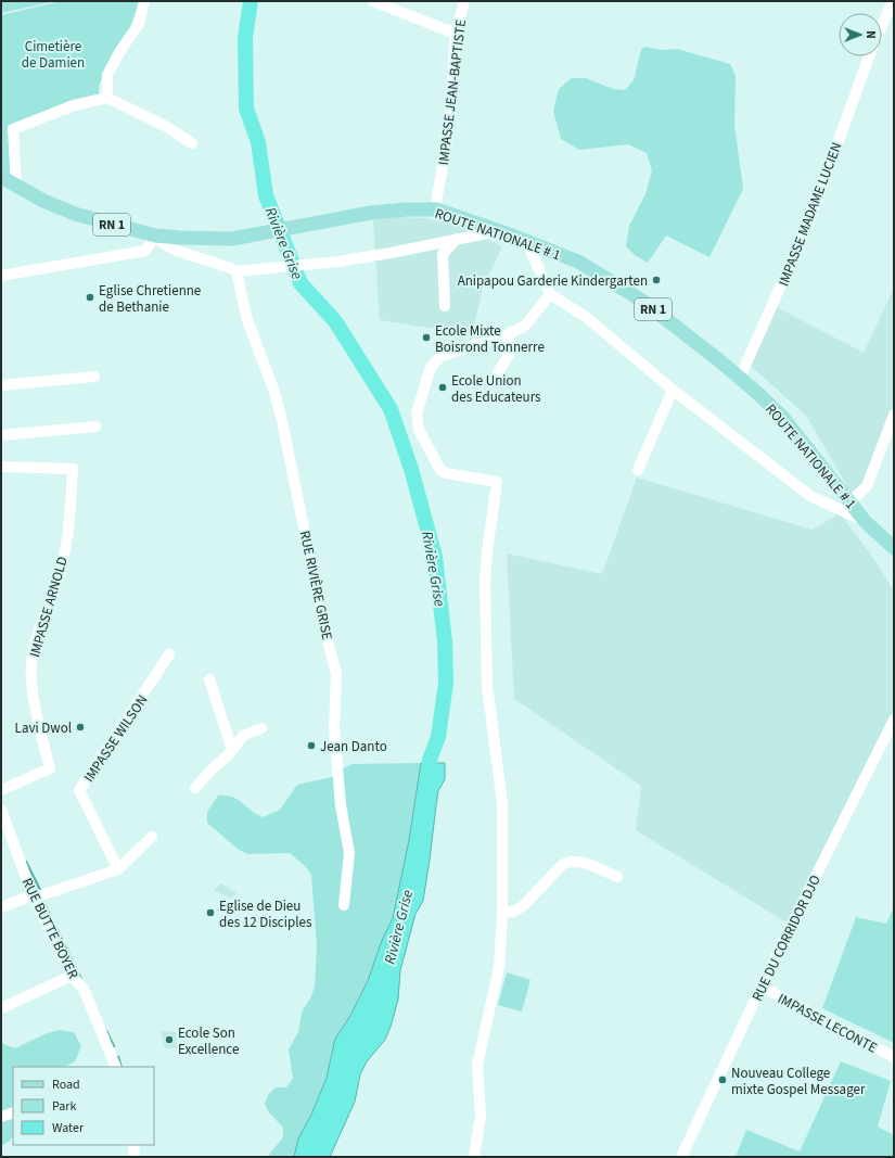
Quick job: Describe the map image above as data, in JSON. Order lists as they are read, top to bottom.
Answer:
{
  "streets": {
    "main road": ["RN 1", "ROUTE NATIONALE # 1"],
    "street": [
      "IMPASSE JEAN-BAPTISTE",
      "IMPASSE MADAME LUCIEN",
      "RUE RIVIÈRE GRISE",
      "IMPASSE ARNOLD",
      "IMPASSE WILSON",
      "RUE BUTTE BOYER",
      "RUE DU CORRIDOR DJO",
      "IMPASSE LECONTE"
    ]
  },
  "crossings": [
    ["IMPASSE JEAN-BAPTISTE", "ROUTE NATIONALE # 1"],
    ["IMPASSE MADAME LUCIEN", "ROUTE NATIONALE # 1"],
    ["RUE DU CORRIDOR DJO", "IMPASSE LECONTE"]
  ],
  "water": ["Rivière Grise"],
  "parks": ["Cimetière de Damien"],
  "places": [
    "Anipapou Garderie Kindergarten",
    "Eglise Chretienne de Bethanie",
    "Ecole Mixte Boisrond Tonnerre",
    "Ecole Union des Educateurs",
    "Lavi Dwol",
    "Jean Danto",
    "Eglise de Dieu des 12 Disciples",
    "Ecole Son Excellence",
    "Nouveau College mixte Gospel Messager"
  ],
  "legend": ["Road", "Park", "Water"],
  "north": "right"
}
